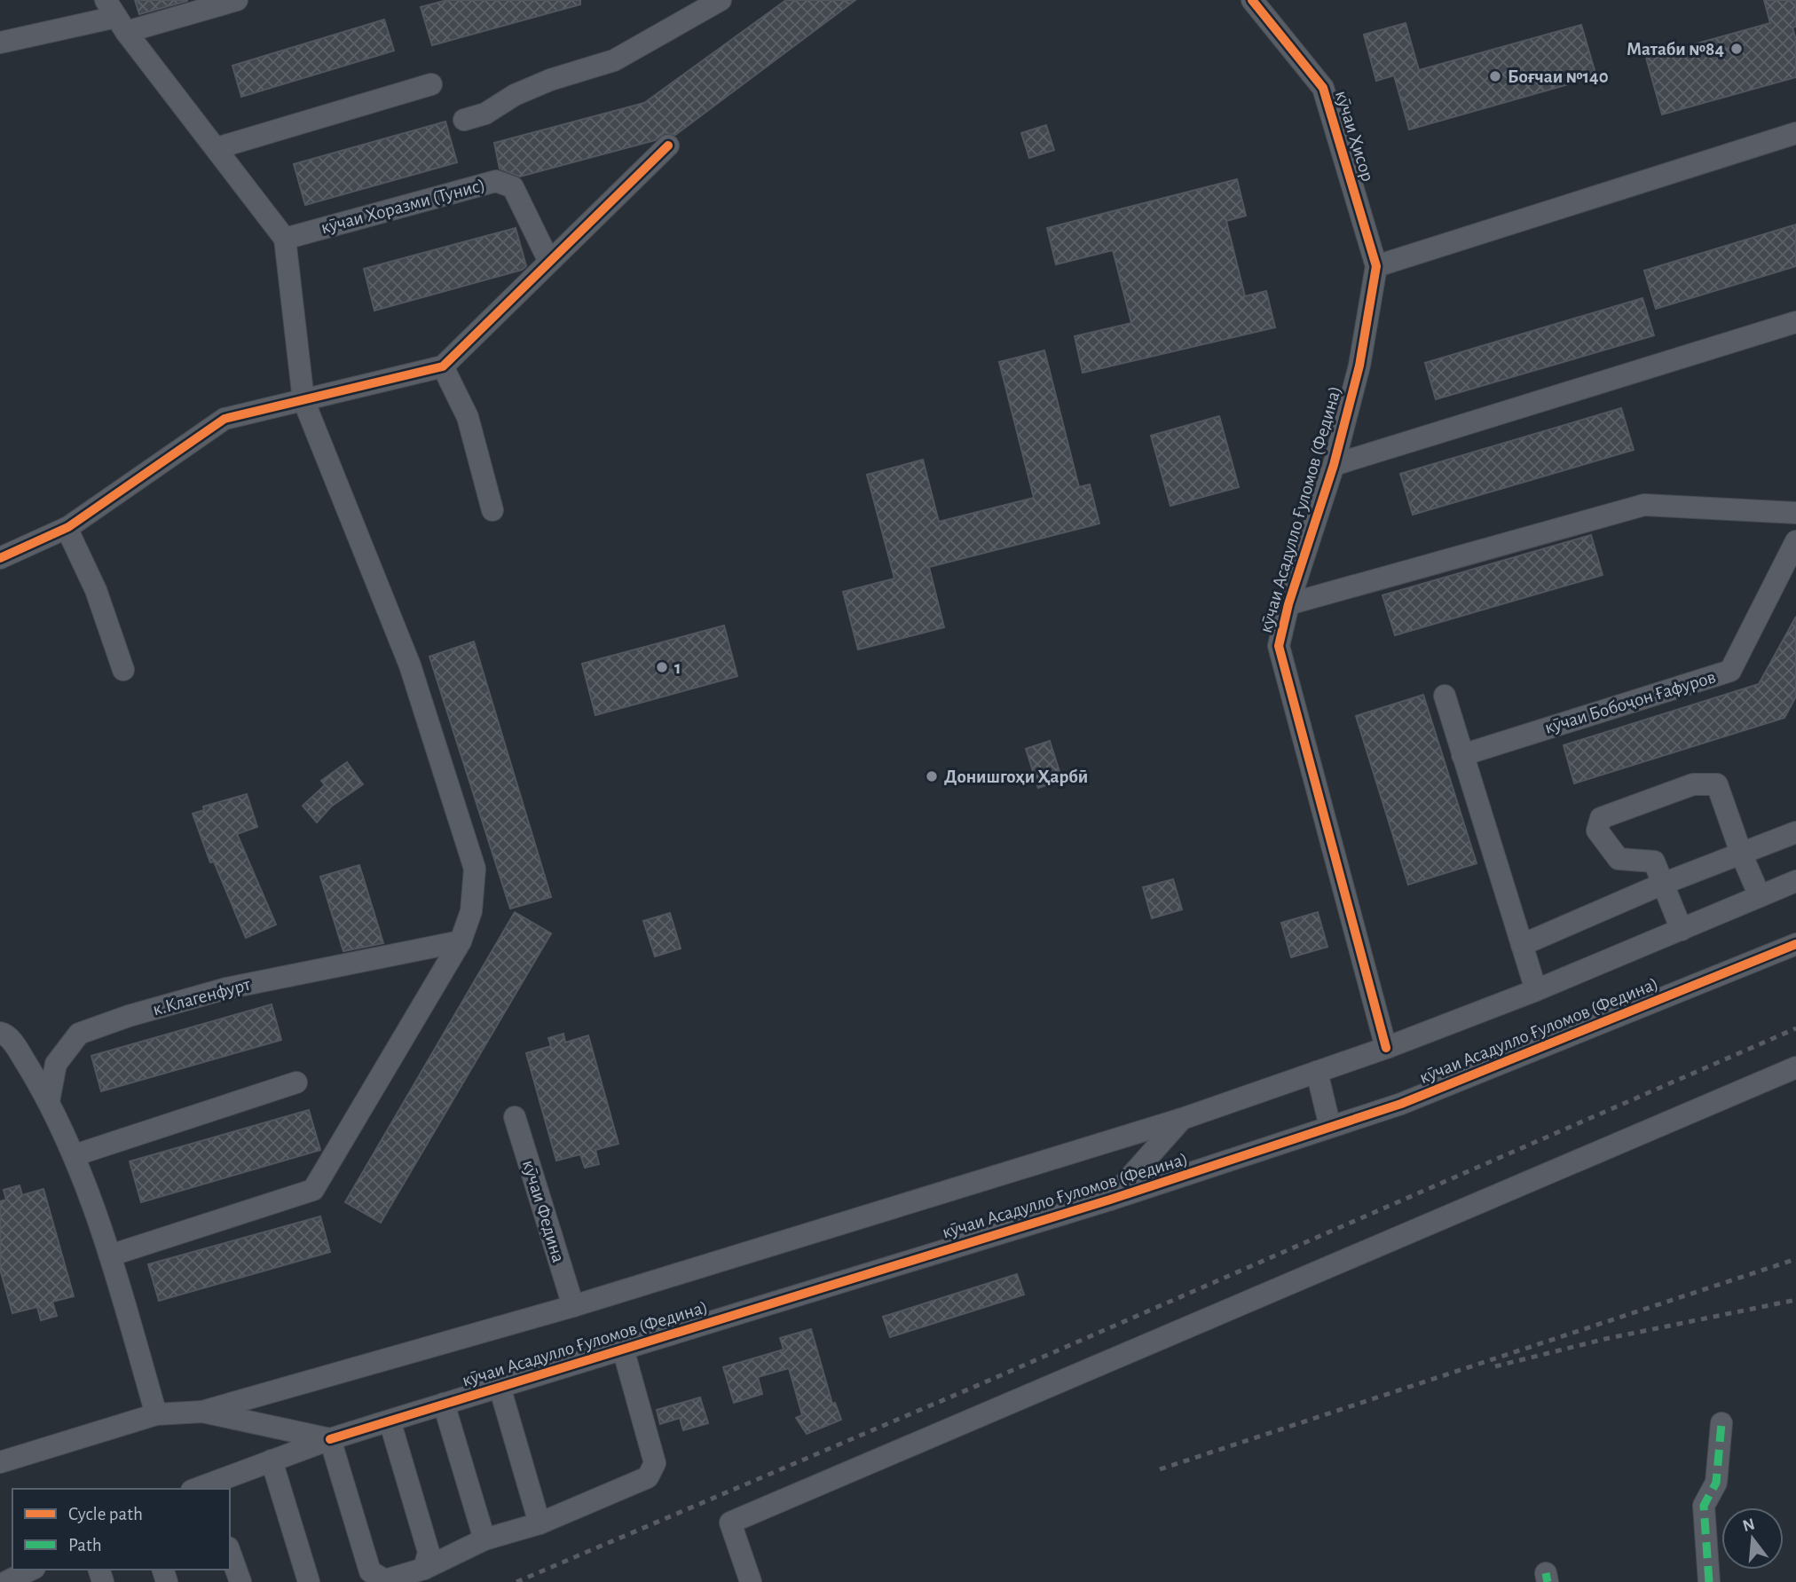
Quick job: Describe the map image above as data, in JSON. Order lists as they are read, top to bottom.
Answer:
{
  "streets": {
    "street": [
      "кӯчаи Ҳисор",
      "кӯчаи Хоразми (Тунис)",
      "кӯчаи Асадулло Ғуломов (Федина)",
      "кӯчаи Бобоҷон Ғафуров",
      "к.Клагенфурт",
      "кӯчаи Федина"
    ]
  },
  "crossings": [
    ["кӯчаи Ҳисор", "кӯчаи Асадулло Ғуломов (Федина)"]
  ],
  "places": [
    "Матаби №84",
    "Боғчаи №140",
    "1",
    "Донишгоҳи Ҳарбӣ"
  ],
  "legend": ["Cycle path", "Path"],
  "north": "top"
}
